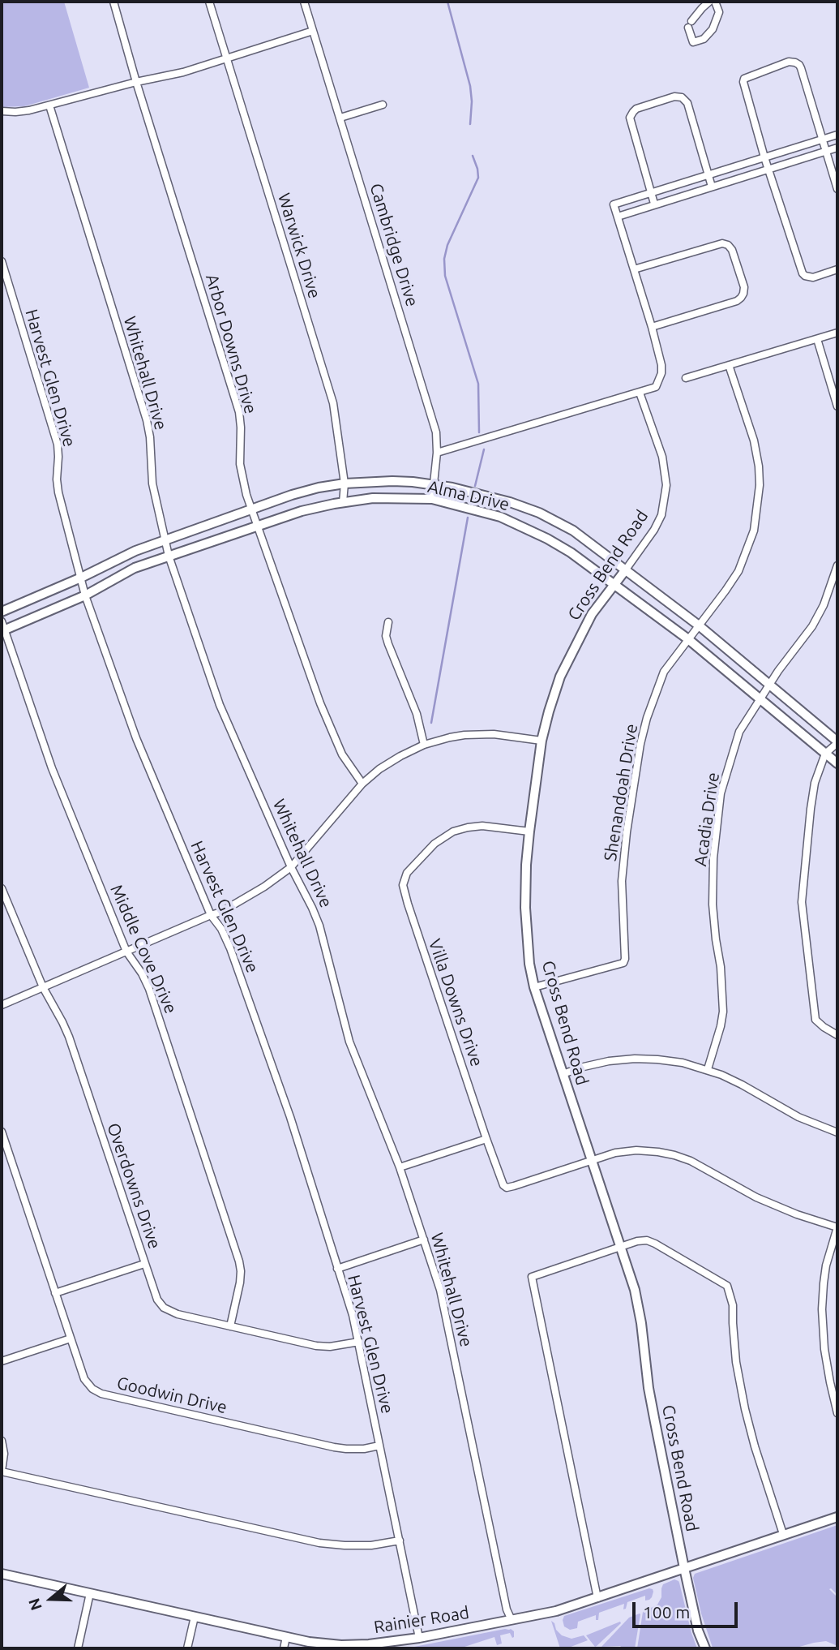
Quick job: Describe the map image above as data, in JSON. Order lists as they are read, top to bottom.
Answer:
{
  "streets": {
    "street": [
      "Cambridge Drive",
      "Warwick Drive",
      "Arbor Downs Drive",
      "Whitehall Drive",
      "Harvest Glen Drive",
      "Alma Drive",
      "Cross Bend Road",
      "Shenandoah Drive",
      "Acadia Drive",
      "Middle Cove Drive",
      "Villa Downs Drive",
      "Overdowns Drive",
      "Goodwin Drive",
      "Rainier Road"
    ]
  },
  "crossings": [
    ["Cambridge Drive", "Alma Drive"],
    ["Warwick Drive", "Alma Drive"],
    ["Arbor Downs Drive", "Alma Drive"],
    ["Whitehall Drive", "Alma Drive"],
    ["Whitehall Drive", "Rainier Road"],
    ["Harvest Glen Drive", "Alma Drive"],
    ["Harvest Glen Drive", "Overdowns Drive"],
    ["Harvest Glen Drive", "Goodwin Drive"],
    ["Harvest Glen Drive", "Rainier Road"],
    ["Alma Drive", "Cross Bend Road"],
    ["Alma Drive", "Shenandoah Drive"],
    ["Alma Drive", "Acadia Drive"],
    ["Alma Drive", "Middle Cove Drive"],
    ["Cross Bend Road", "Shenandoah Drive"],
    ["Cross Bend Road", "Villa Downs Drive"],
    ["Cross Bend Road", "Rainier Road"],
    ["Middle Cove Drive", "Overdowns Drive"]
  ],
  "scale_bar": "100 m",
  "north": "left"
}
